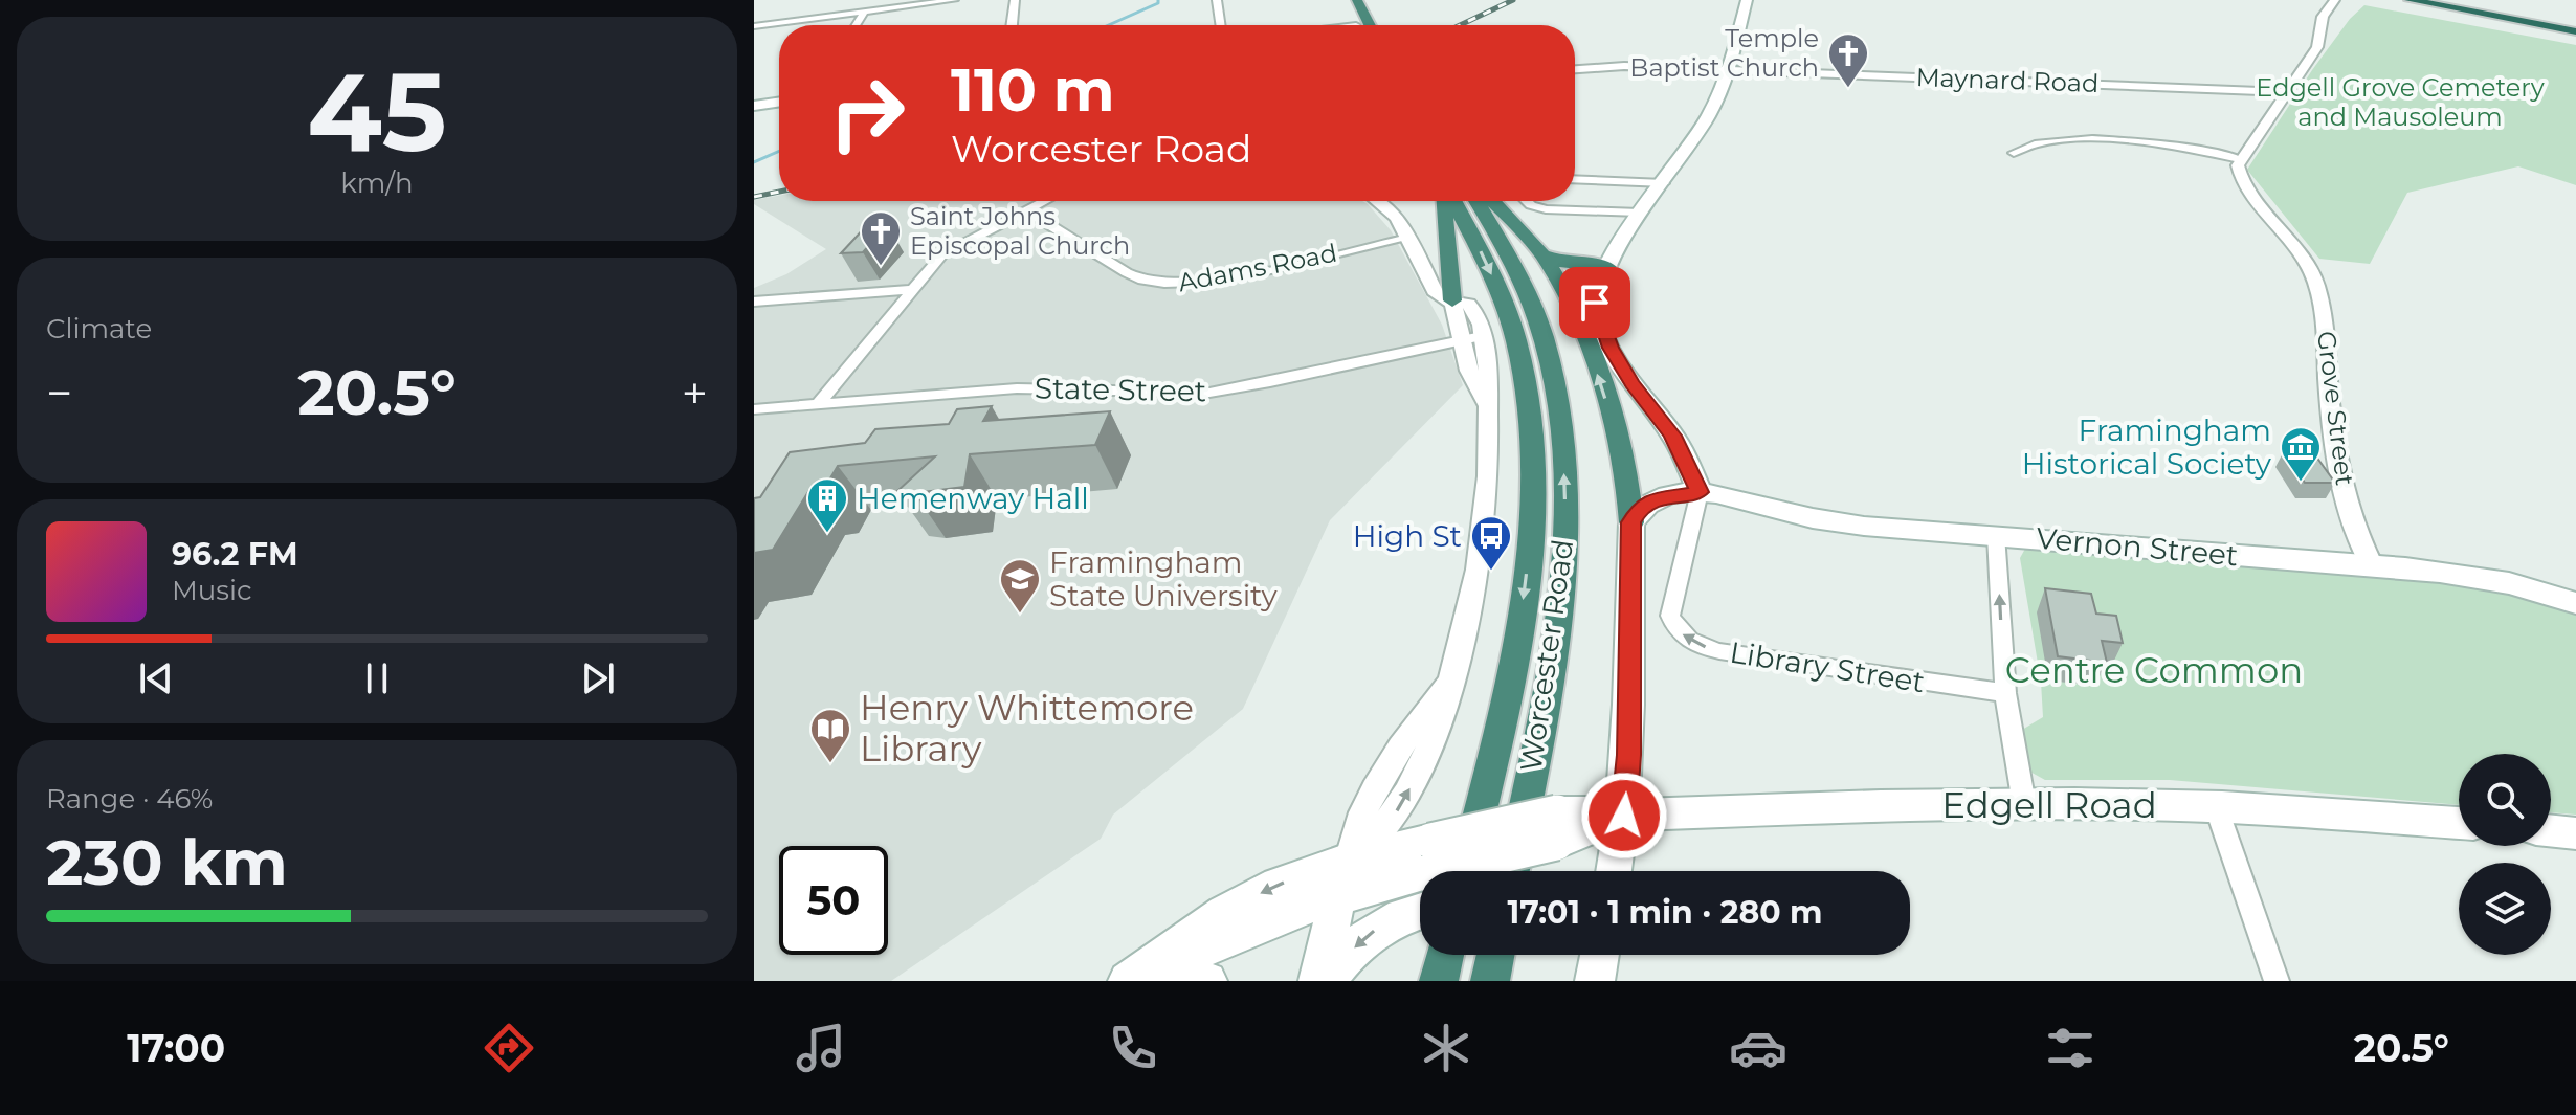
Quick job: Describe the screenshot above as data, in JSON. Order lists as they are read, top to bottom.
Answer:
{
  "streets": {
    "highway": ["Worcester Road"],
    "main road": ["Vernon Street", "Edgell Road"],
    "street": [
      "Maynard Road",
      "Adams Road",
      "State Street",
      "Grove Street",
      "Library Street"
    ]
  },
  "crossings": [
    ["Grove Street", "Vernon Street"],
    ["Vernon Street", "Library Street"]
  ],
  "parks": ["Edgell Grove Cemetery and Mausoleum", "Centre Common"],
  "places": {
    "church": ["Temple Baptist Church", "Saint Johns Episcopal Church"],
    "museum": ["Framingham Historical Society"],
    "building": ["Hemenway Hall"],
    "bus stop": ["High St"],
    "school or university": ["Framingham State University"],
    "library": ["Henry Whittemore Library"]
  },
  "page": {
    "tile": [
      ["45", "km/h"],
      "Climate",
      ["Range · 46%", "230 km"]
    ],
    "turn": ["110 m", "Worcester Road"],
    "heat": ["−", "20.5°", "+"],
    "song": ["96.2 FM", "Music"],
    "limit": "50",
    "trip": "17:01 · 1 min · 280 m",
    "tabs": ["17:00", "20.5°"]
  }
}
